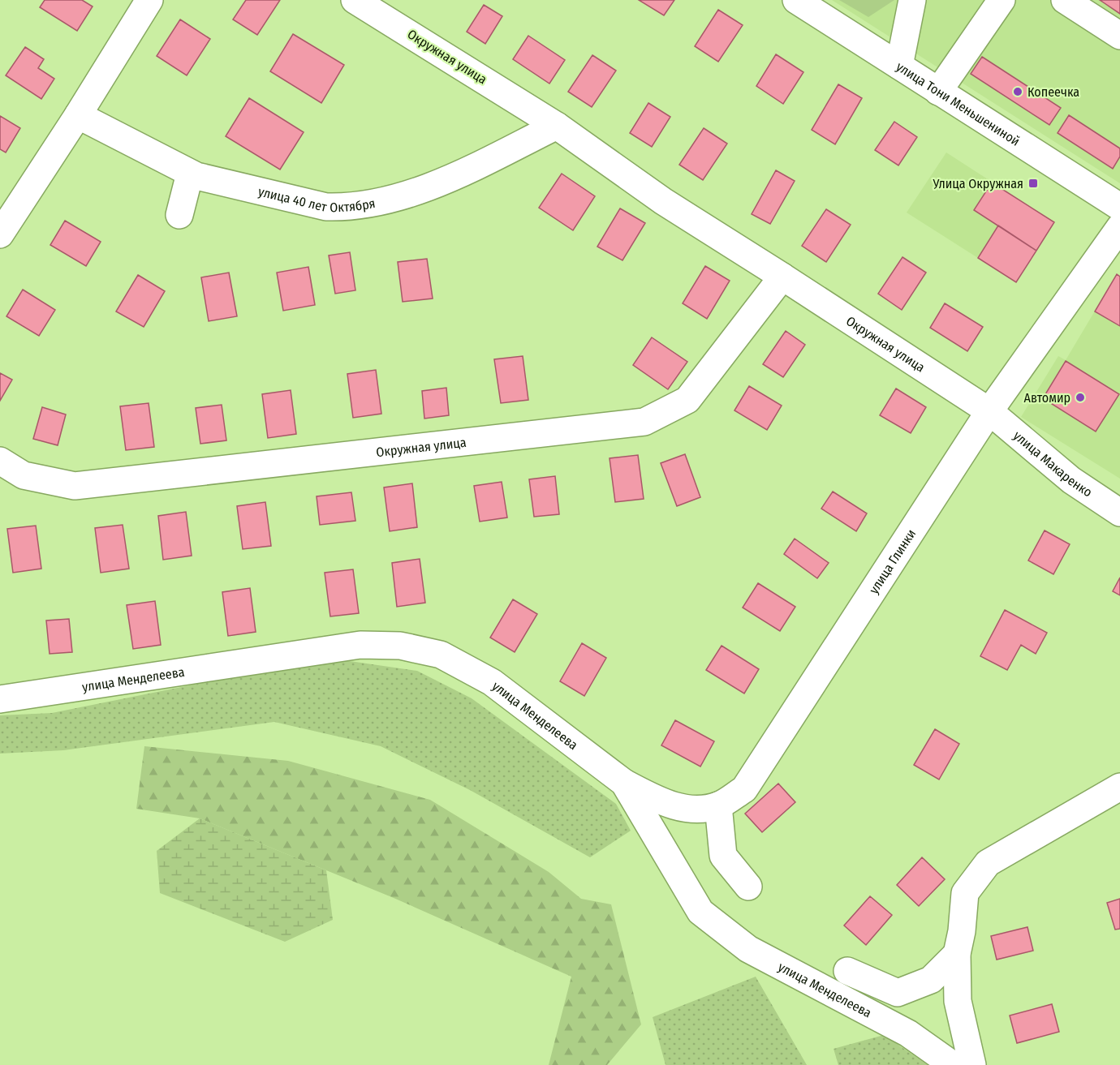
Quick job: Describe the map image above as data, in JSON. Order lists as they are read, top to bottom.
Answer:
{
  "streets": {
    "street": [
      "Окружная улица",
      "улица Тони Меньшениной",
      "улица 40 лет Октября",
      "улица Макаренко",
      "улица Глинки",
      "улица Менделеева"
    ]
  },
  "crossings": [
    ["Окружная улица", "улица 40 лет Октября"],
    ["Окружная улица", "улица Макаренко"],
    ["Окружная улица", "улица Глинки"],
    ["улица Макаренко", "улица Глинки"],
    ["улица Глинки", "улица Менделеева"]
  ],
  "places": {
    "other": ["Копеечка", "Автомир"],
    "transit": ["Улица Окружная"]
  }
}
